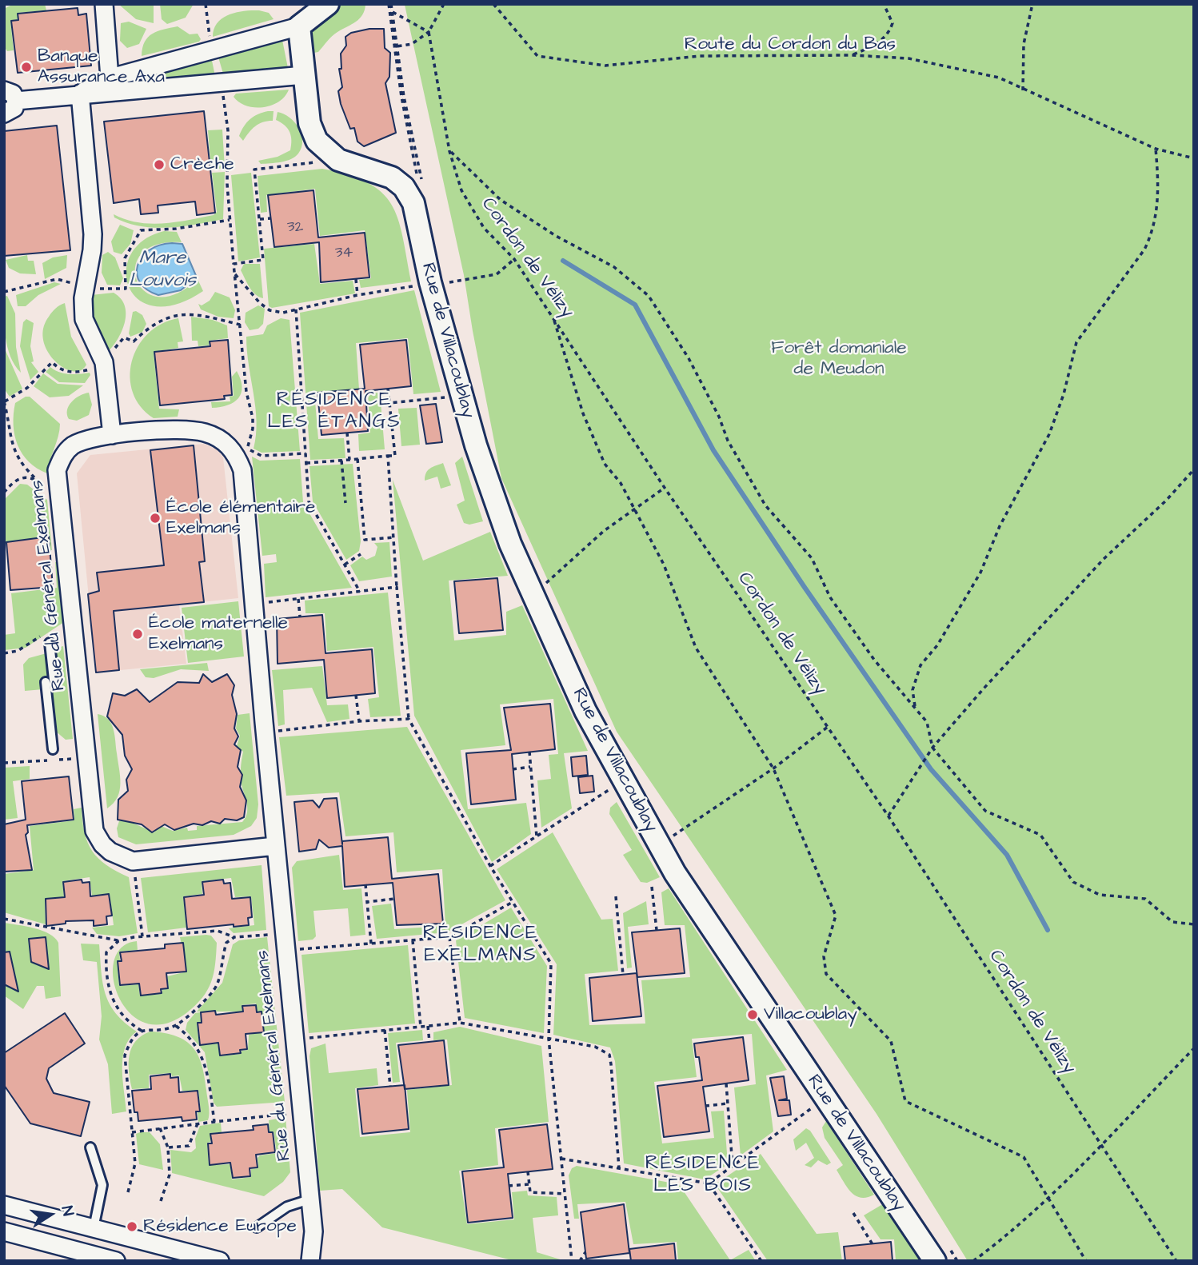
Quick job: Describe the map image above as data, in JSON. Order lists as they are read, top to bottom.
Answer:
{
  "streets": {
    "street": ["Rue de Villacoublay", "Rue du Général Exelmans"],
    "path": ["Route du Cordon du Bas", "Cordon de Vélizy"]
  },
  "districts": ["RÉSIDENCE LES ÉTANGS", "RÉSIDENCE EXELMANS", "RÉSIDENCE LES BOIS"],
  "water": ["Mare Louvois"],
  "parks": ["Forêt domaniale de Meudon"],
  "places": [
    "Banque Assurance Axa",
    "Crèche",
    "École élémentaire Exelmans",
    "École maternelle Exelmans",
    "Villacoublay",
    "Résidence Europe"
  ],
  "house_numbers": ["32", "34"],
  "north": "right"
}
